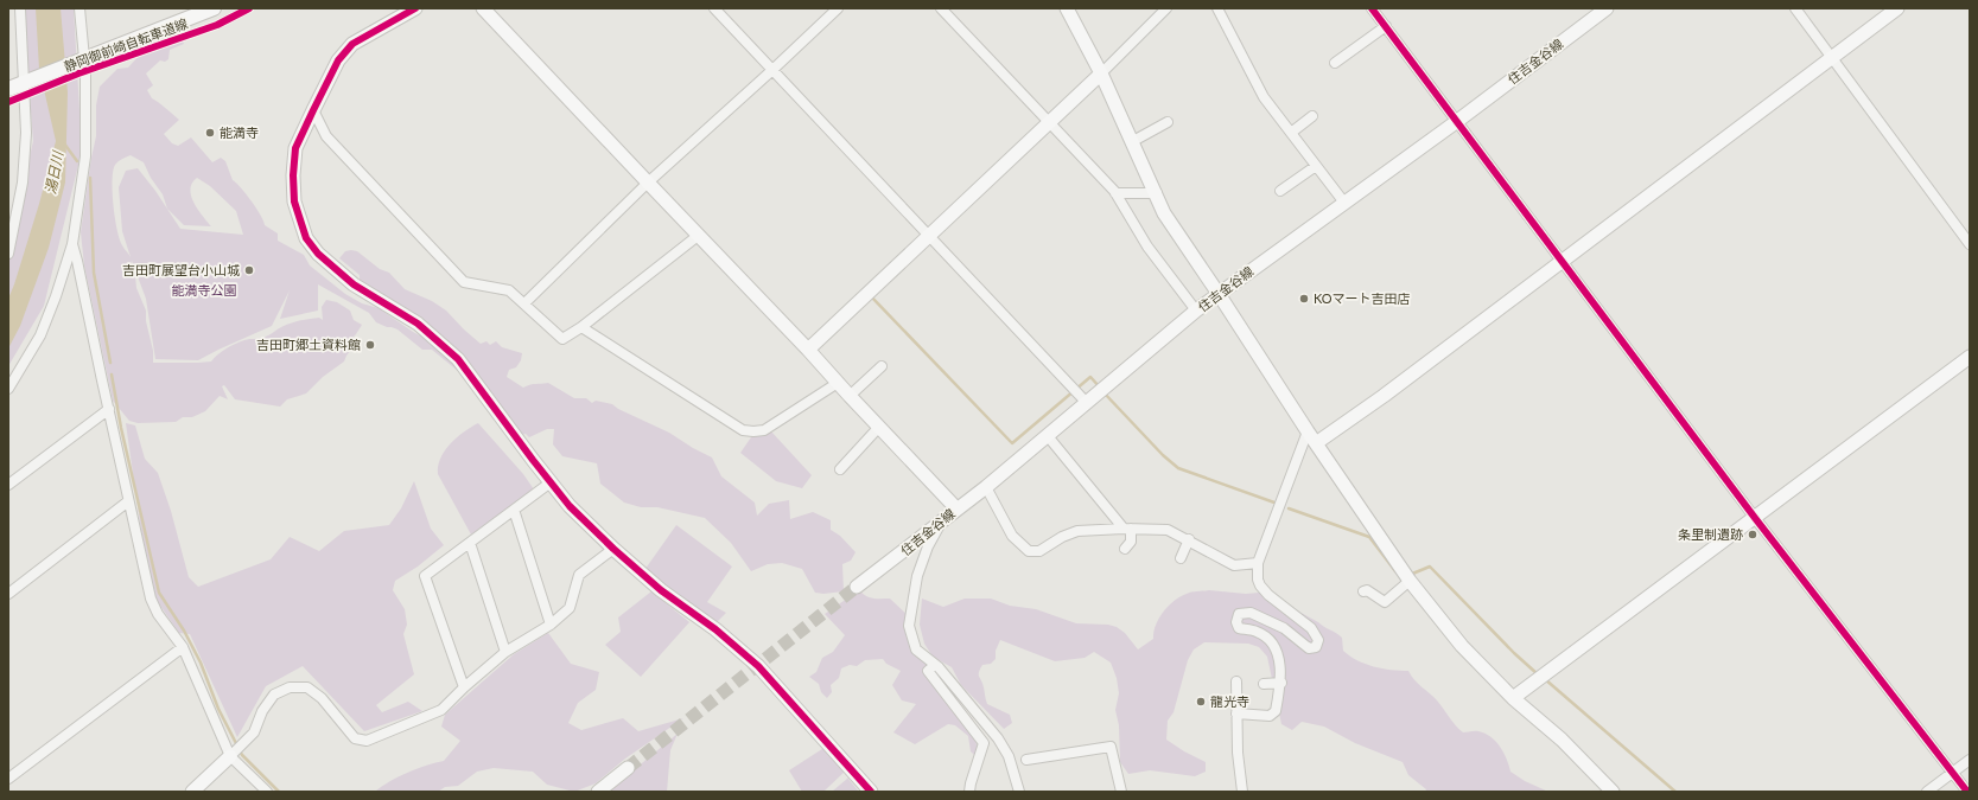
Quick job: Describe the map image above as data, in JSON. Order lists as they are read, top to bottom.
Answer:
{
  "streets": {
    "street": ["住吉金谷線"],
    "cycle path": ["静岡御前崎自転車道線"]
  },
  "water": ["湯日川"],
  "parks": ["能満寺公園"],
  "places": [
    "能満寺",
    "吉田町展望台小山城",
    "KOマート吉田店",
    "吉田町郷土資料館",
    "条里制遺跡",
    "龍光寺"
  ]
}
